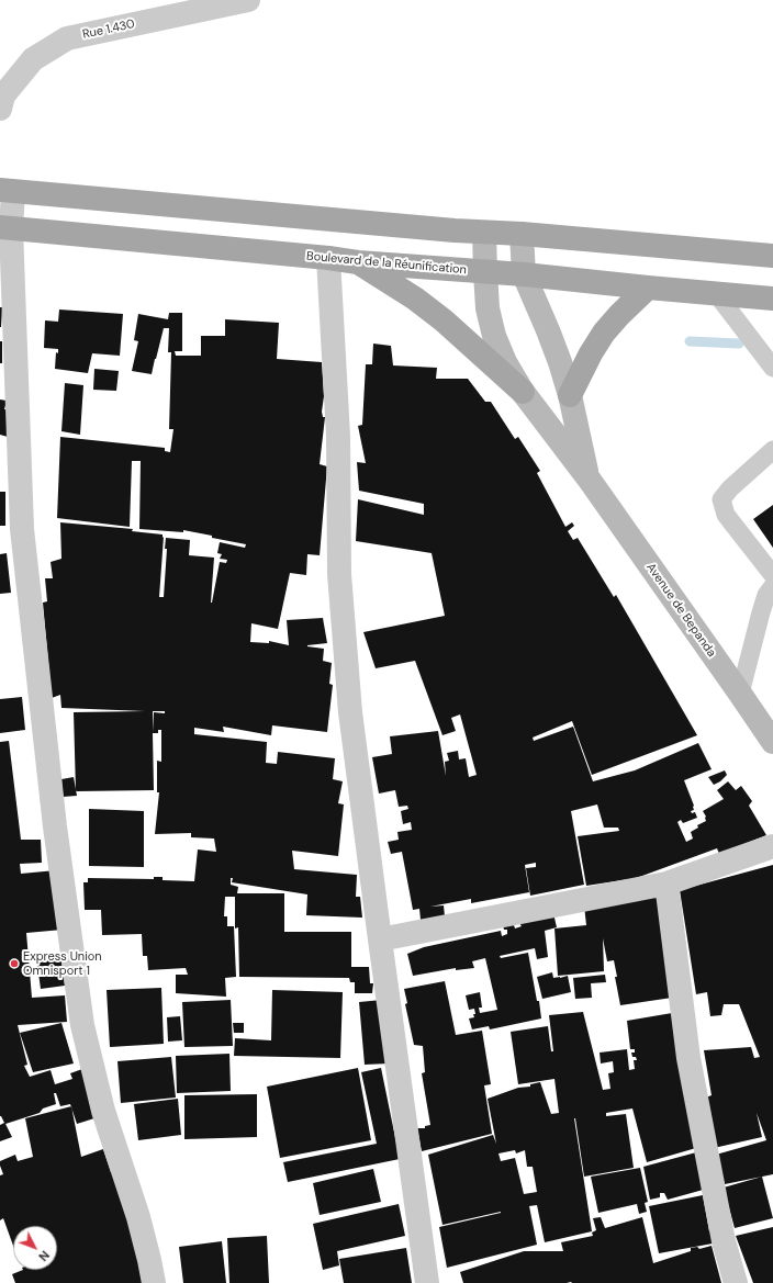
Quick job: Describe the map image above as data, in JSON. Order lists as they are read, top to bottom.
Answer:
{
  "streets": {
    "main road": ["Boulevard de la Réunification", "Avenue de Bepanda"],
    "street": ["Rue 1.430"]
  },
  "crossings": [
    ["Boulevard de la Réunification", "Avenue de Bepanda"]
  ],
  "places": ["Express Union Omnisport 1"],
  "north": "bottom right"
}
